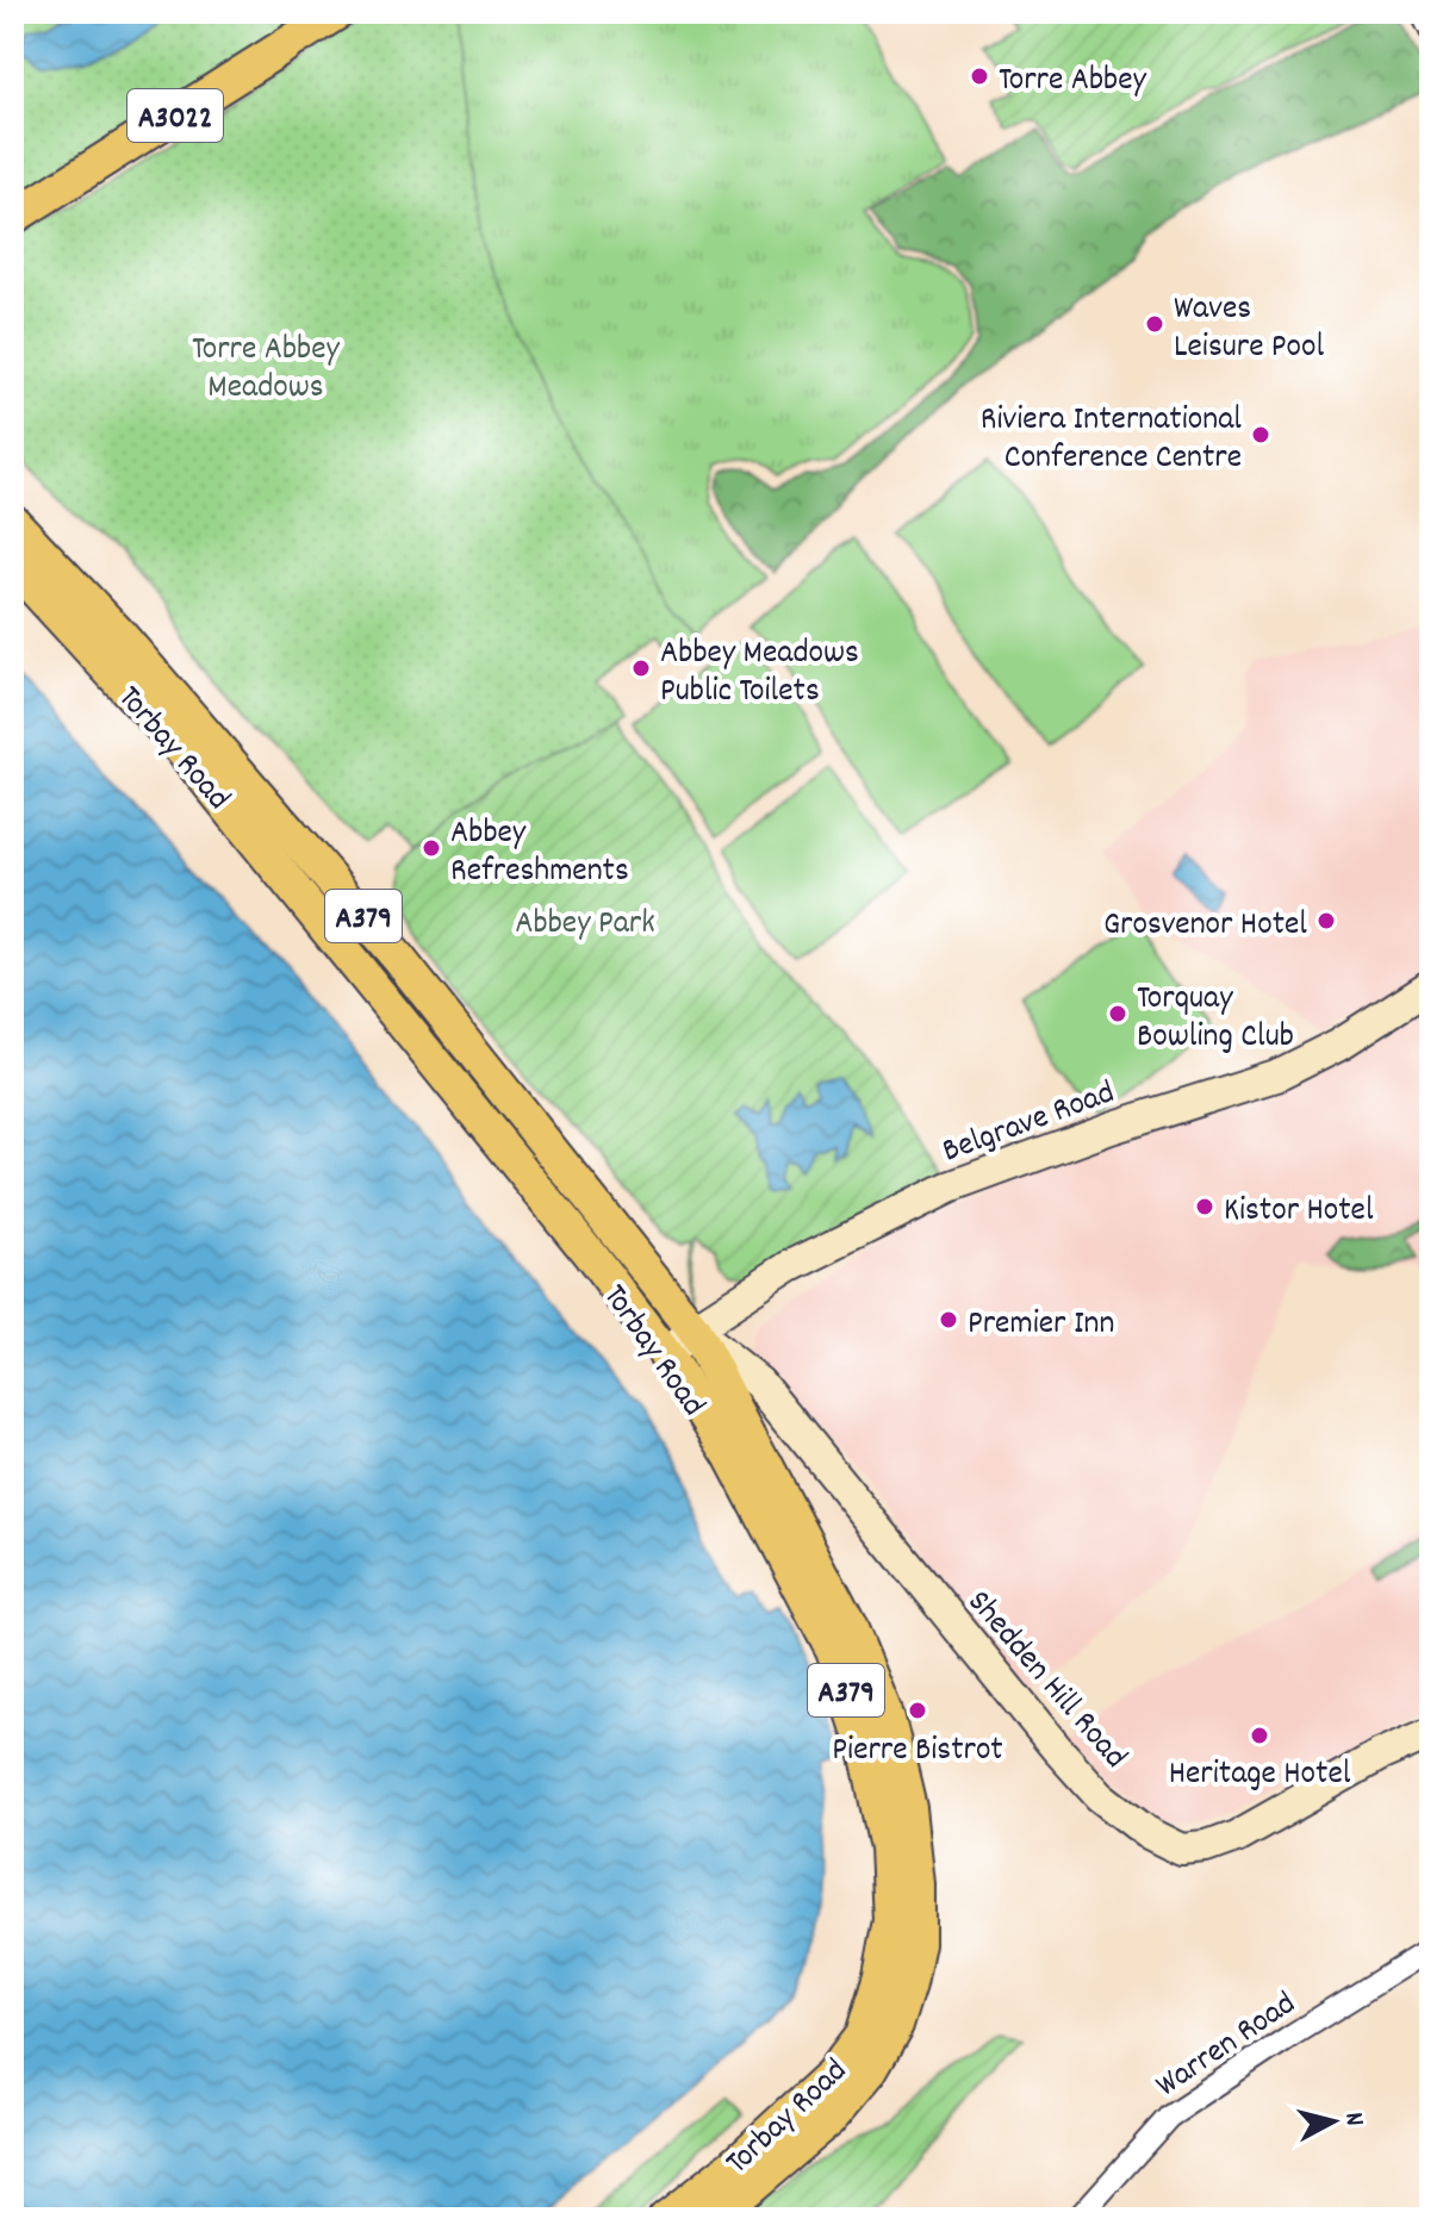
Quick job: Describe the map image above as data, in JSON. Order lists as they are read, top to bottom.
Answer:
{
  "streets": {
    "main road": ["A3022", "Torbay Road", "A379"],
    "street": ["Belgrave Road", "Shedden Hill Road", "Warren Road"]
  },
  "crossings": [
    ["Torbay Road", "Belgrave Road"],
    ["Torbay Road", "Shedden Hill Road"],
    ["Belgrave Road", "Shedden Hill Road"]
  ],
  "parks": ["Torre Abbey Meadows", "Abbey Park"],
  "places": [
    "Torre Abbey",
    "Waves Leisure Pool",
    "Riviera International Conference Centre",
    "Abbey Meadows Public Toilets",
    "Abbey Refreshments",
    "Grosvenor Hotel",
    "Torquay Bowling Club",
    "Kistor Hotel",
    "Premier Inn",
    "Pierre Bistrot",
    "Heritage Hotel"
  ],
  "north": "right"
}
